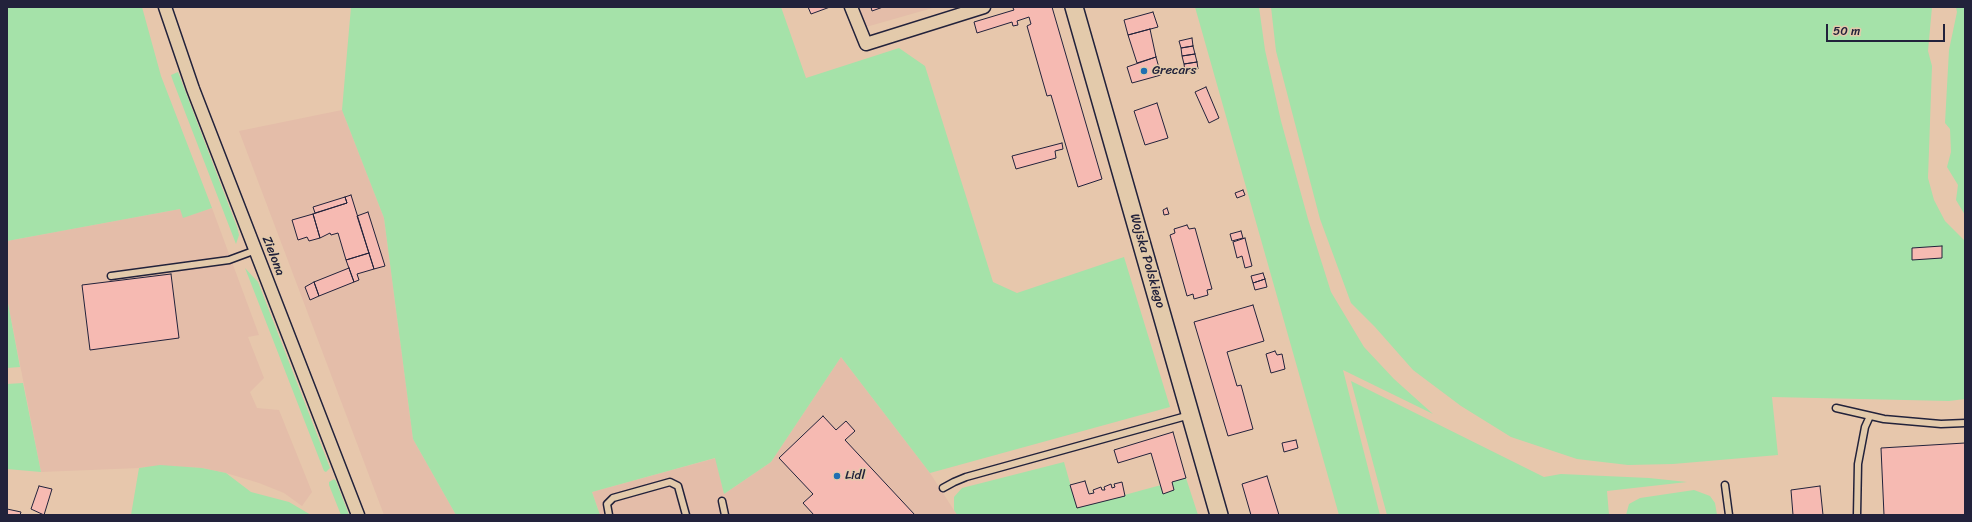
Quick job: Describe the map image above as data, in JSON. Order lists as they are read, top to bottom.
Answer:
{
  "streets": {
    "street": ["Zielona", "Wojska Polskiego"]
  },
  "places": ["Grecars", "Lidl"],
  "scale_bar": "50 m"
}
